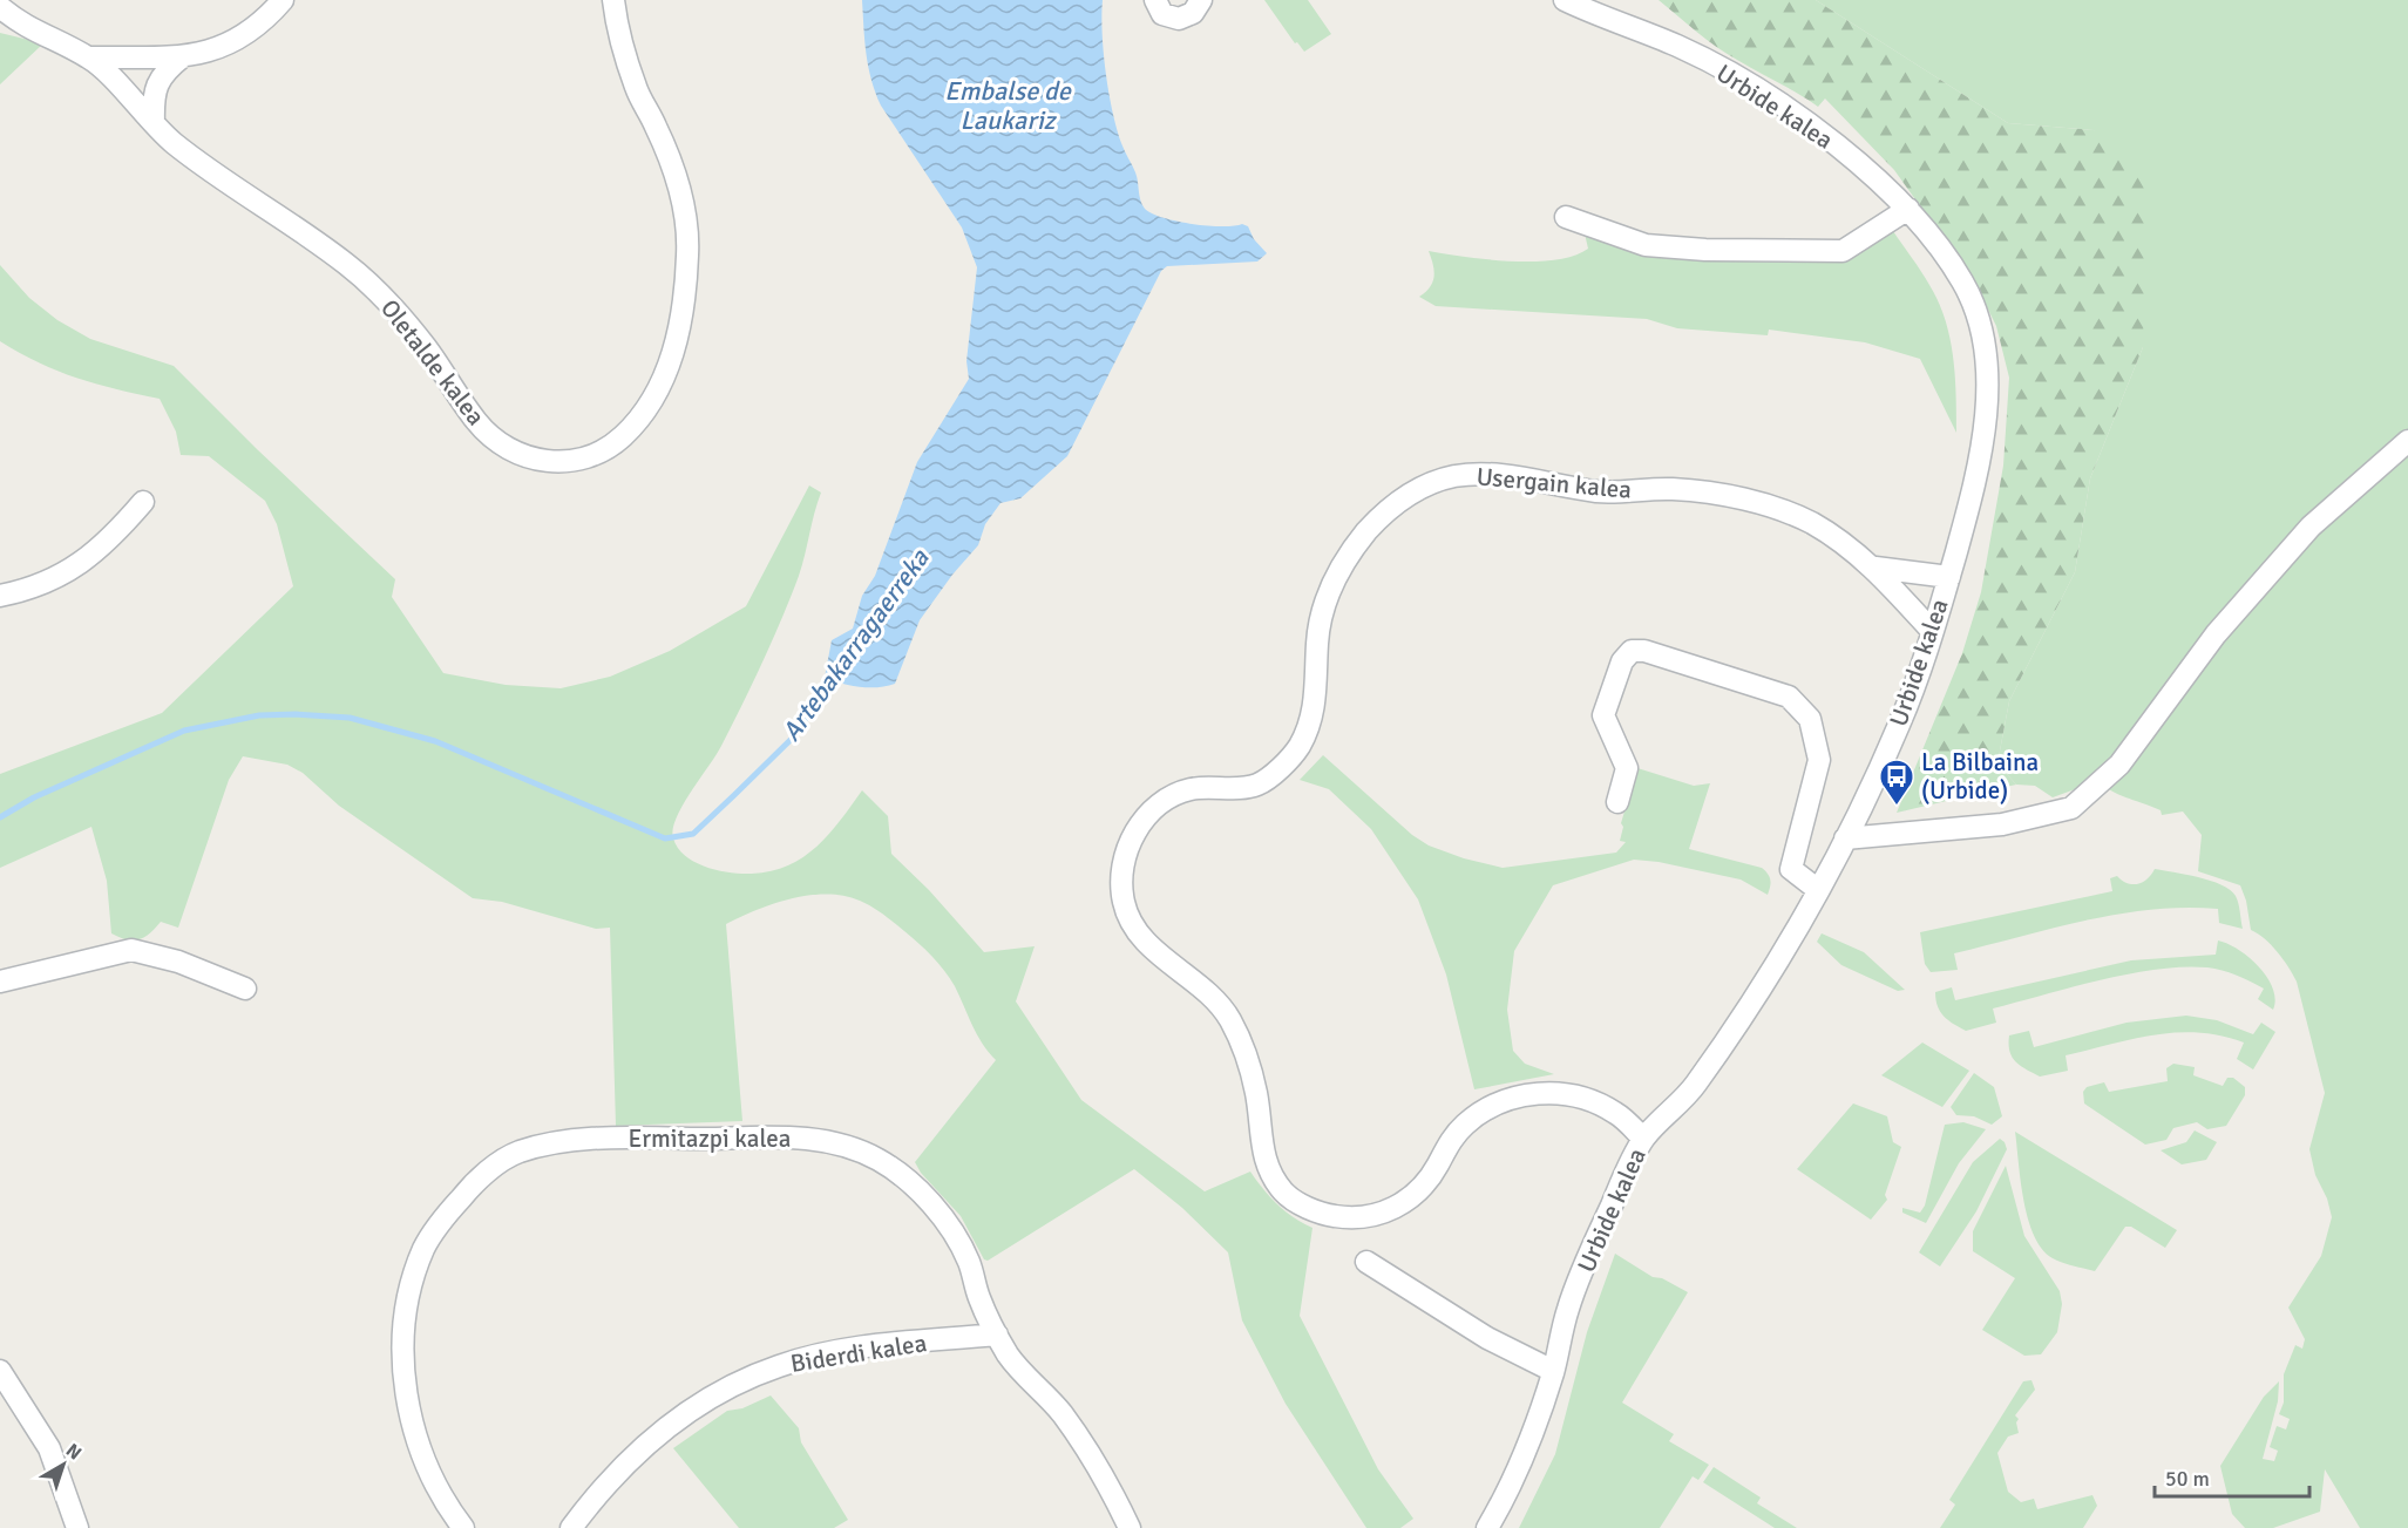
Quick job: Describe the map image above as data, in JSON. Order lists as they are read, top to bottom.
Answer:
{
  "streets": {
    "street": [
      "Urbide kalea",
      "Oletalde kalea",
      "Usergain kalea",
      "Ermitazpi kalea",
      "Biderdi kalea"
    ]
  },
  "crossings": [
    ["Urbide kalea", "Usergain kalea"],
    ["Ermitazpi kalea", "Biderdi kalea"]
  ],
  "water": ["Embalse de Laukariz", "Artebakarragaerreka"],
  "places": {
    "bus stop": ["La Bilbaina (Urbide)"]
  },
  "scale_bar": "50 m",
  "north": "top right"
}
